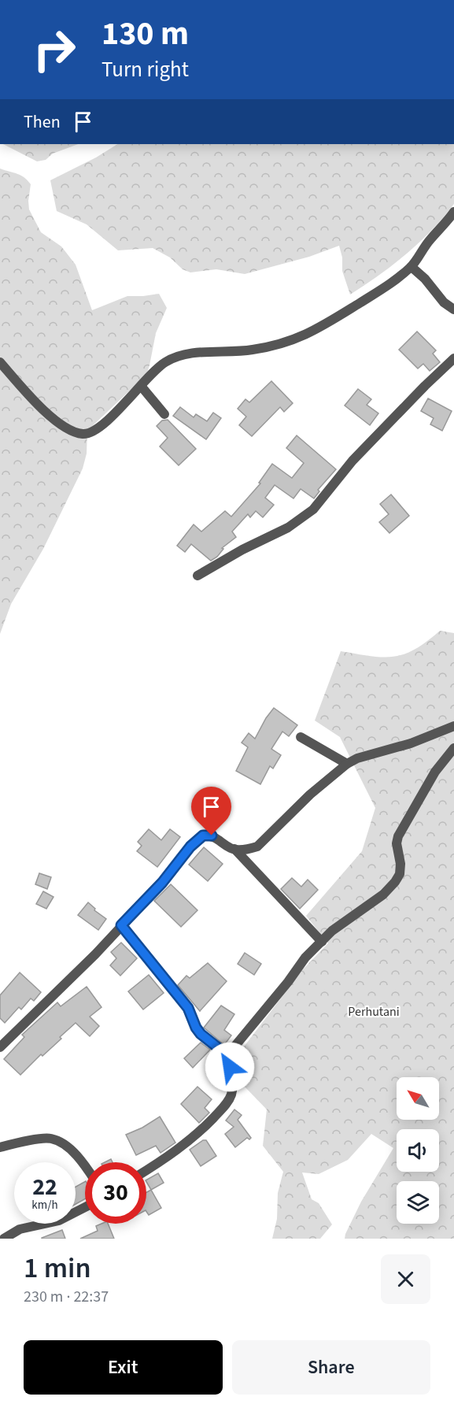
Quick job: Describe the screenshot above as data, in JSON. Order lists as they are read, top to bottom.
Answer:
{
  "parks": ["Perhutani"],
  "north": "top left",
  "page": {
    "turn": ["130 m", "Turn right"],
    "then": "Then",
    "speed": "22 km/h",
    "limit": "30",
    "heading": ["1 min", "230 m · 22:37"],
    "buttons": ["Exit", "Share"]
  }
}
